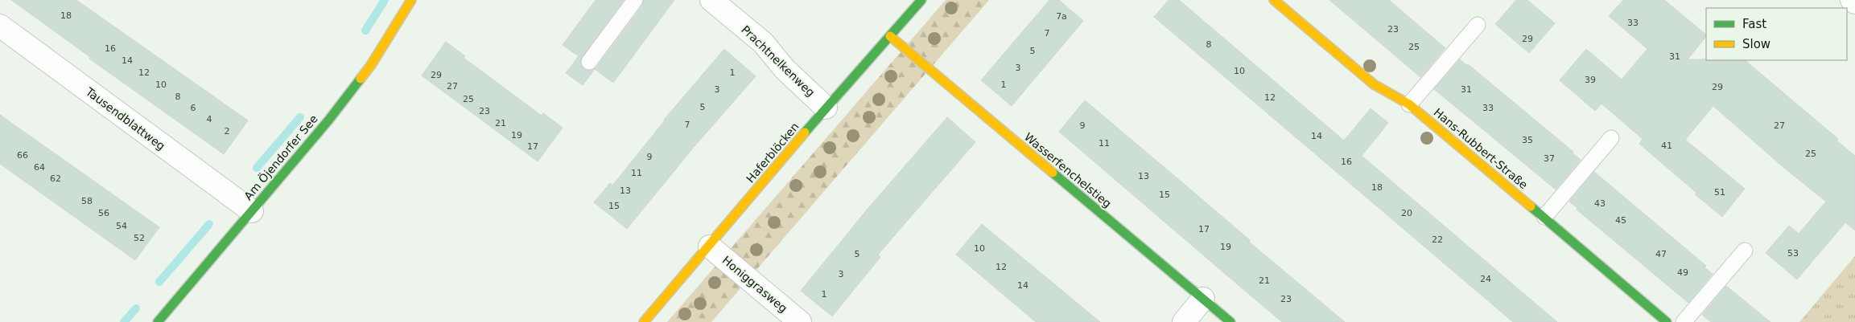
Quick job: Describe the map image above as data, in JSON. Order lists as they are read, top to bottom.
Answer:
{
  "streets": {
    "street": [
      "Prachtnelkenweg",
      "Tausendblattweg",
      "Hans-Rubbert-Straße",
      "Haferblöcken",
      "Am Öjendorfer See",
      "Wasserfenchelstieg",
      "Honiggrasweg"
    ]
  },
  "crossings": [
    ["Prachtnelkenweg", "Haferblöcken"],
    ["Tausendblattweg", "Am Öjendorfer See"],
    ["Haferblöcken", "Wasserfenchelstieg"],
    ["Haferblöcken", "Honiggrasweg"]
  ],
  "house_numbers": [
    "18",
    "7a",
    "33",
    "23",
    "7",
    "29",
    "8",
    "25",
    "16",
    "5",
    "31",
    "14",
    "3",
    "10",
    "12",
    "1",
    "29",
    "39",
    "10",
    "1",
    "27",
    "29",
    "3",
    "31",
    "8",
    "12",
    "25",
    "5",
    "6",
    "33",
    "23",
    "4",
    "21",
    "7",
    "9",
    "27",
    "2",
    "19",
    "14",
    "35",
    "11",
    "41",
    "17",
    "25",
    "66",
    "9",
    "37",
    "16",
    "64",
    "11",
    "13",
    "62",
    "18",
    "13",
    "51",
    "15",
    "58",
    "43",
    "15",
    "56",
    "20",
    "45",
    "54",
    "17",
    "52",
    "22",
    "19",
    "10",
    "53",
    "5",
    "47",
    "12",
    "49",
    "3",
    "24",
    "21",
    "14",
    "1",
    "23"
  ],
  "legend": ["Fast", "Slow"]
}
